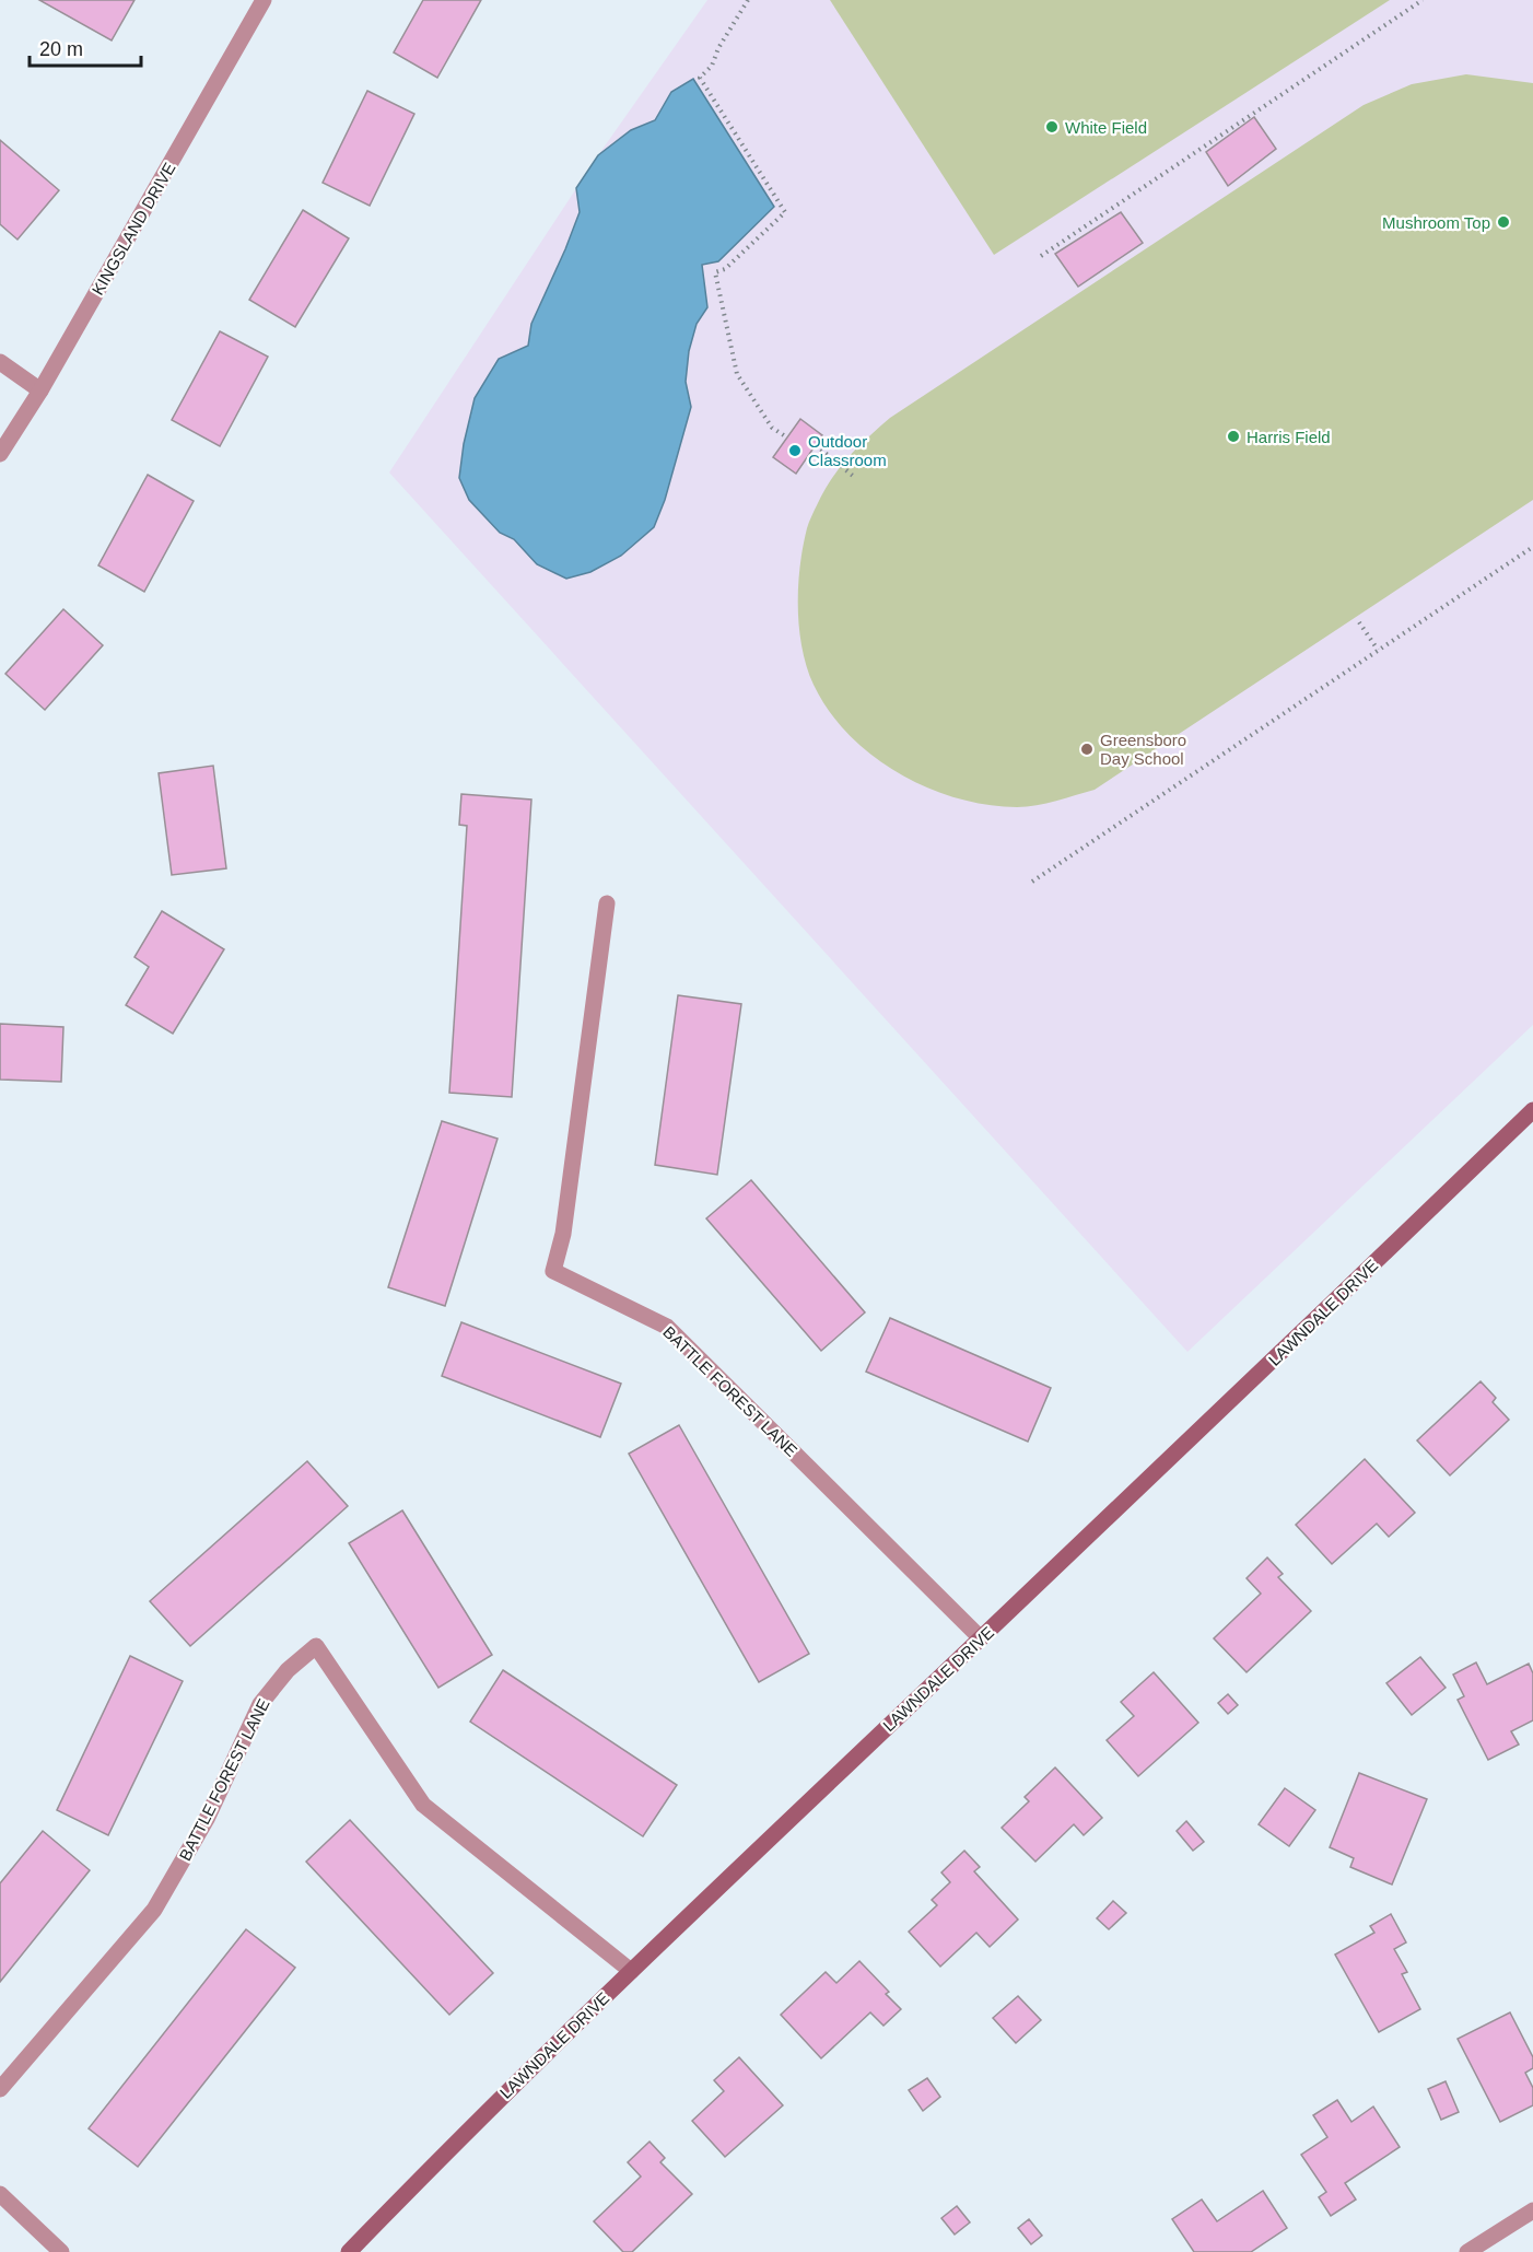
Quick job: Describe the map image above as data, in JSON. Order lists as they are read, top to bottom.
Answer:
{
  "streets": {
    "main road": ["LAWNDALE DRIVE"],
    "street": ["KINGSLAND DRIVE", "BATTLE FOREST LANE"]
  },
  "crossings": [
    ["LAWNDALE DRIVE", "BATTLE FOREST LANE"]
  ],
  "places": [
    "White Field",
    "Mushroom Top",
    "Harris Field",
    "Outdoor Classroom",
    "Greensboro Day School"
  ],
  "scale_bar": "20 m"
}
